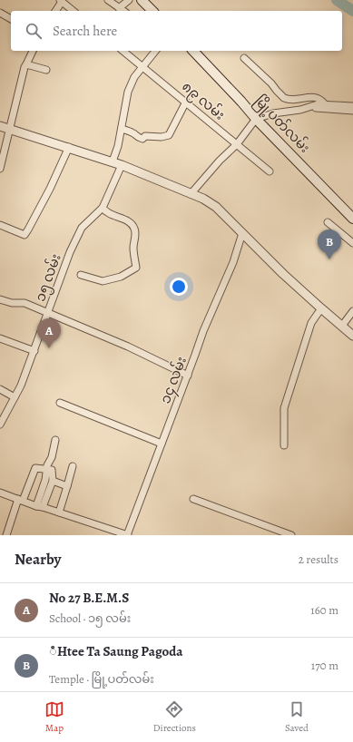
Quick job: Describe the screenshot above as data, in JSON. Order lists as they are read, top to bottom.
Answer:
{
  "streets": {
    "main road": ["မြို့ပတ်လမ်း"],
    "street": ["၈၉ လမ်း", "၁၅ လမ်း", "၁၄ လမ်း"]
  },
  "page": {
    "search": "Search here",
    "pins": ["B", "A"],
    "heading": ["Nearby", "2 results"],
    "list": [
      {
        "mark": "A",
        "name": "No 27 B.E.M.S",
        "note": "School · ၁၅ လမ်း",
        "value": "160 m"
      },
      {
        "mark": "B",
        "name": "ံHtee Ta Saung Pagoda",
        "note": "Temple · မြို့ပတ်လမ်း",
        "value": "170 m"
      }
    ],
    "nav": ["Map", "Directions", "Saved"]
  }
}
